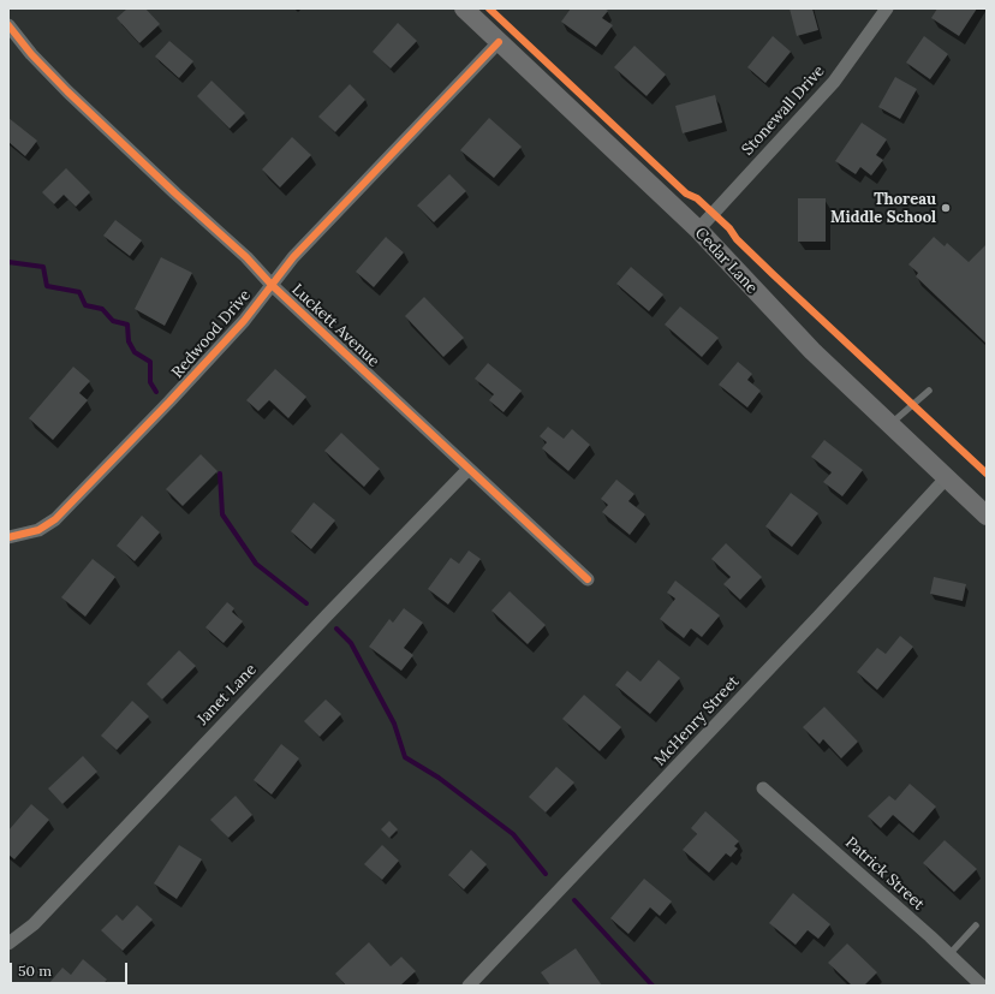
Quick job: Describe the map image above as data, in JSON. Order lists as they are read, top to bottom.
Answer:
{
  "streets": {
    "main road": ["Cedar Lane"],
    "street": [
      "Stonewall Drive",
      "Luckett Avenue",
      "Redwood Drive",
      "Janet Lane",
      "McHenry Street",
      "Patrick Street"
    ]
  },
  "crossings": [
    ["Stonewall Drive", "Cedar Lane"],
    ["Cedar Lane", "Redwood Drive"],
    ["Cedar Lane", "McHenry Street"],
    ["Luckett Avenue", "Redwood Drive"],
    ["Luckett Avenue", "Janet Lane"]
  ],
  "places": ["Thoreau Middle School"],
  "scale_bar": "50 m"
}
